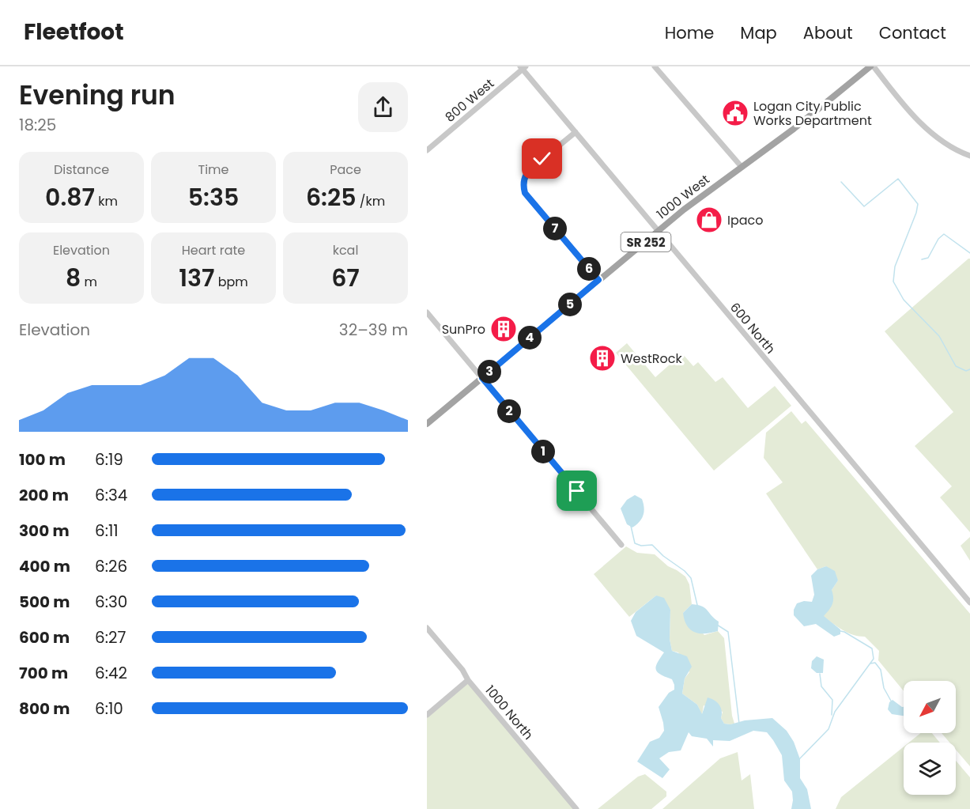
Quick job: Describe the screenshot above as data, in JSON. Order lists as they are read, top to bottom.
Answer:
{
  "streets": {
    "main road": ["1000 West", "SR 252"],
    "street": ["800 West", "600 North", "1000 North"]
  },
  "crossings": [
    ["800 West", "600 North"],
    ["1000 West", "600 North"]
  ],
  "places": {
    "public building": ["Logan City Public Works Department"],
    "shop": ["Ipaco"],
    "building": ["SunPro", "WestRock"]
  },
  "north": "bottom left",
  "page": {
    "header": "Fleetfoot",
    "nav": [
      "Home",
      "Map",
      "About",
      "Contact"
    ],
    "heading": ["Evening run", "18:25"],
    "stats": [
      ["Distance", "0.87 km"],
      ["Time", "5:35"],
      ["Pace", "6:25 /km"],
      ["Elevation", "8 m"],
      ["Heart rate", "137 bpm"],
      ["kcal", "67"]
    ],
    "pins": [
      "7",
      "6",
      "5",
      "4",
      "3",
      "2",
      "1"
    ],
    "chart": ["Elevation", "32–39 m"],
    "list": [
      {
        "name": "100 m",
        "note": "6:19"
      },
      {
        "name": "200 m",
        "note": "6:34"
      },
      {
        "name": "300 m",
        "note": "6:11"
      },
      {
        "name": "400 m",
        "note": "6:26"
      },
      {
        "name": "500 m",
        "note": "6:30"
      },
      {
        "name": "600 m",
        "note": "6:27"
      },
      {
        "name": "700 m",
        "note": "6:42"
      },
      {
        "name": "800 m",
        "note": "6:10"
      }
    ]
  }
}
